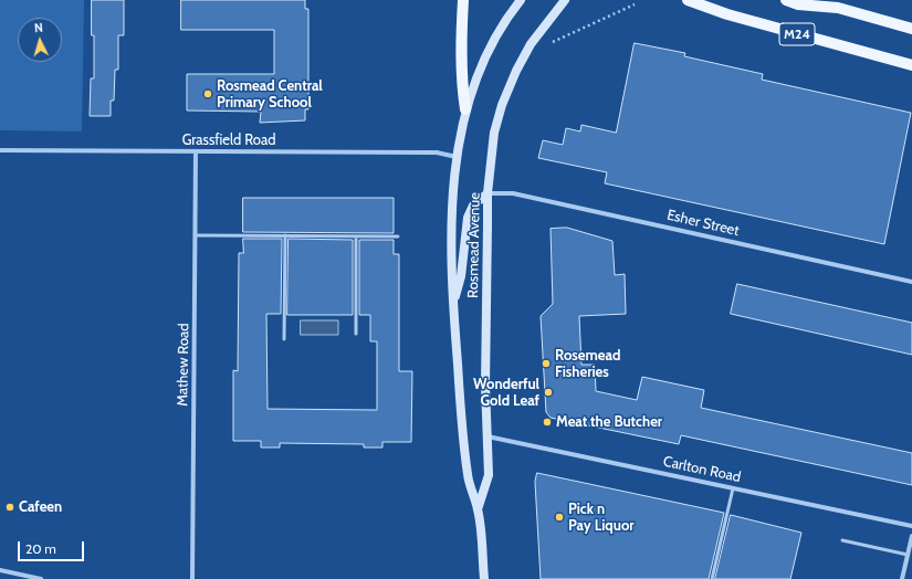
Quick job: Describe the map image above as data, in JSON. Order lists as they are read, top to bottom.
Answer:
{
  "streets": {
    "main road": ["M24", "Rosmead Avenue"],
    "street": [
      "Grassfield Road",
      "Esher Street",
      "Mathew Road",
      "Carlton Road"
    ]
  },
  "crossings": [
    ["Grassfield Road", "Rosmead Avenue"],
    ["Grassfield Road", "Mathew Road"],
    ["Esher Street", "Rosmead Avenue"],
    ["Rosmead Avenue", "Carlton Road"]
  ],
  "places": [
    "Rosmead Central Primary School",
    "Rosemead Fisheries",
    "Wonderful Gold Leaf",
    "Meat the Butcher",
    "Cafeen",
    "Pick n Pay Liquor"
  ],
  "scale_bar": "20 m",
  "north": "top"
}
